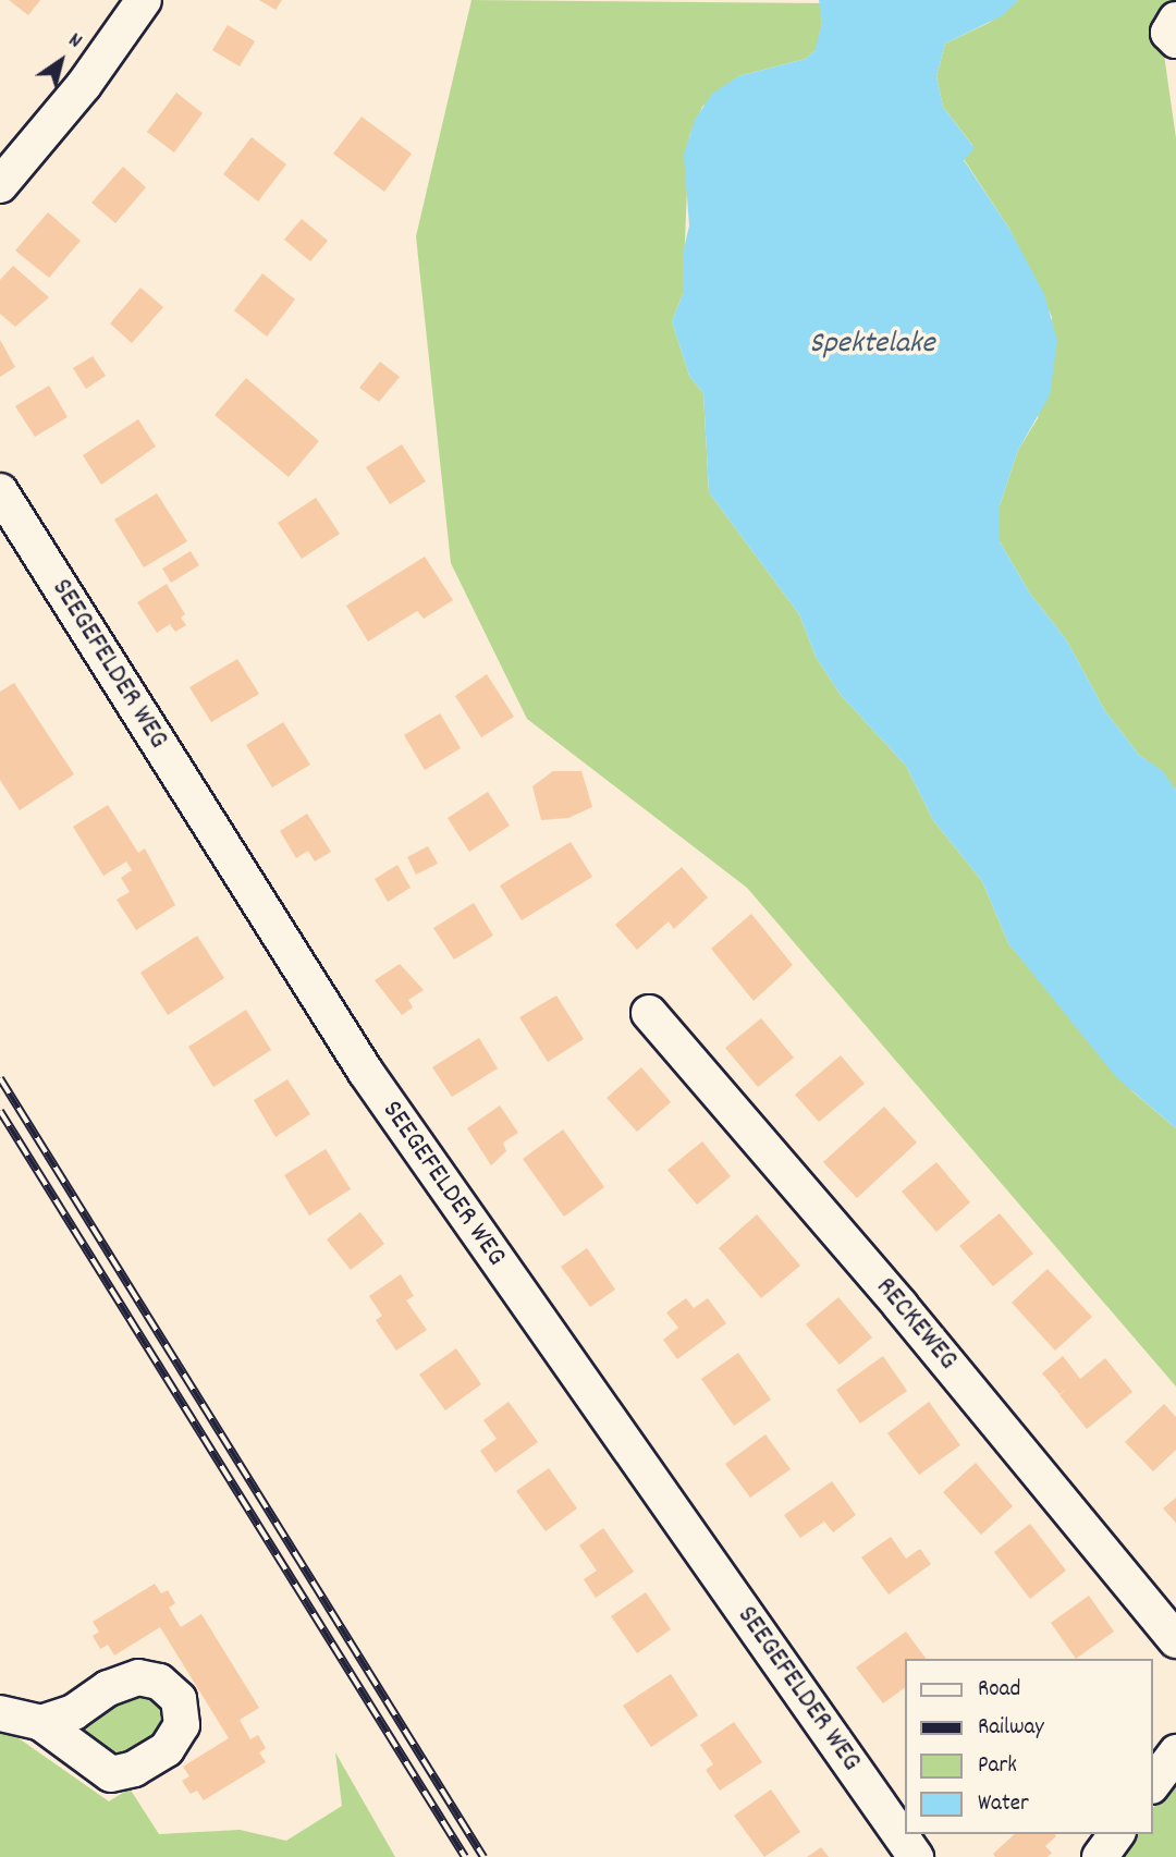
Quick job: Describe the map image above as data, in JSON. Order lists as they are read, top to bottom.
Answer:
{
  "streets": {
    "street": ["SEEGEFELDER WEG", "RECKEWEG"]
  },
  "water": ["Spektelake"],
  "legend": [
    "Road",
    "Railway",
    "Park",
    "Water"
  ],
  "north": "top right"
}
